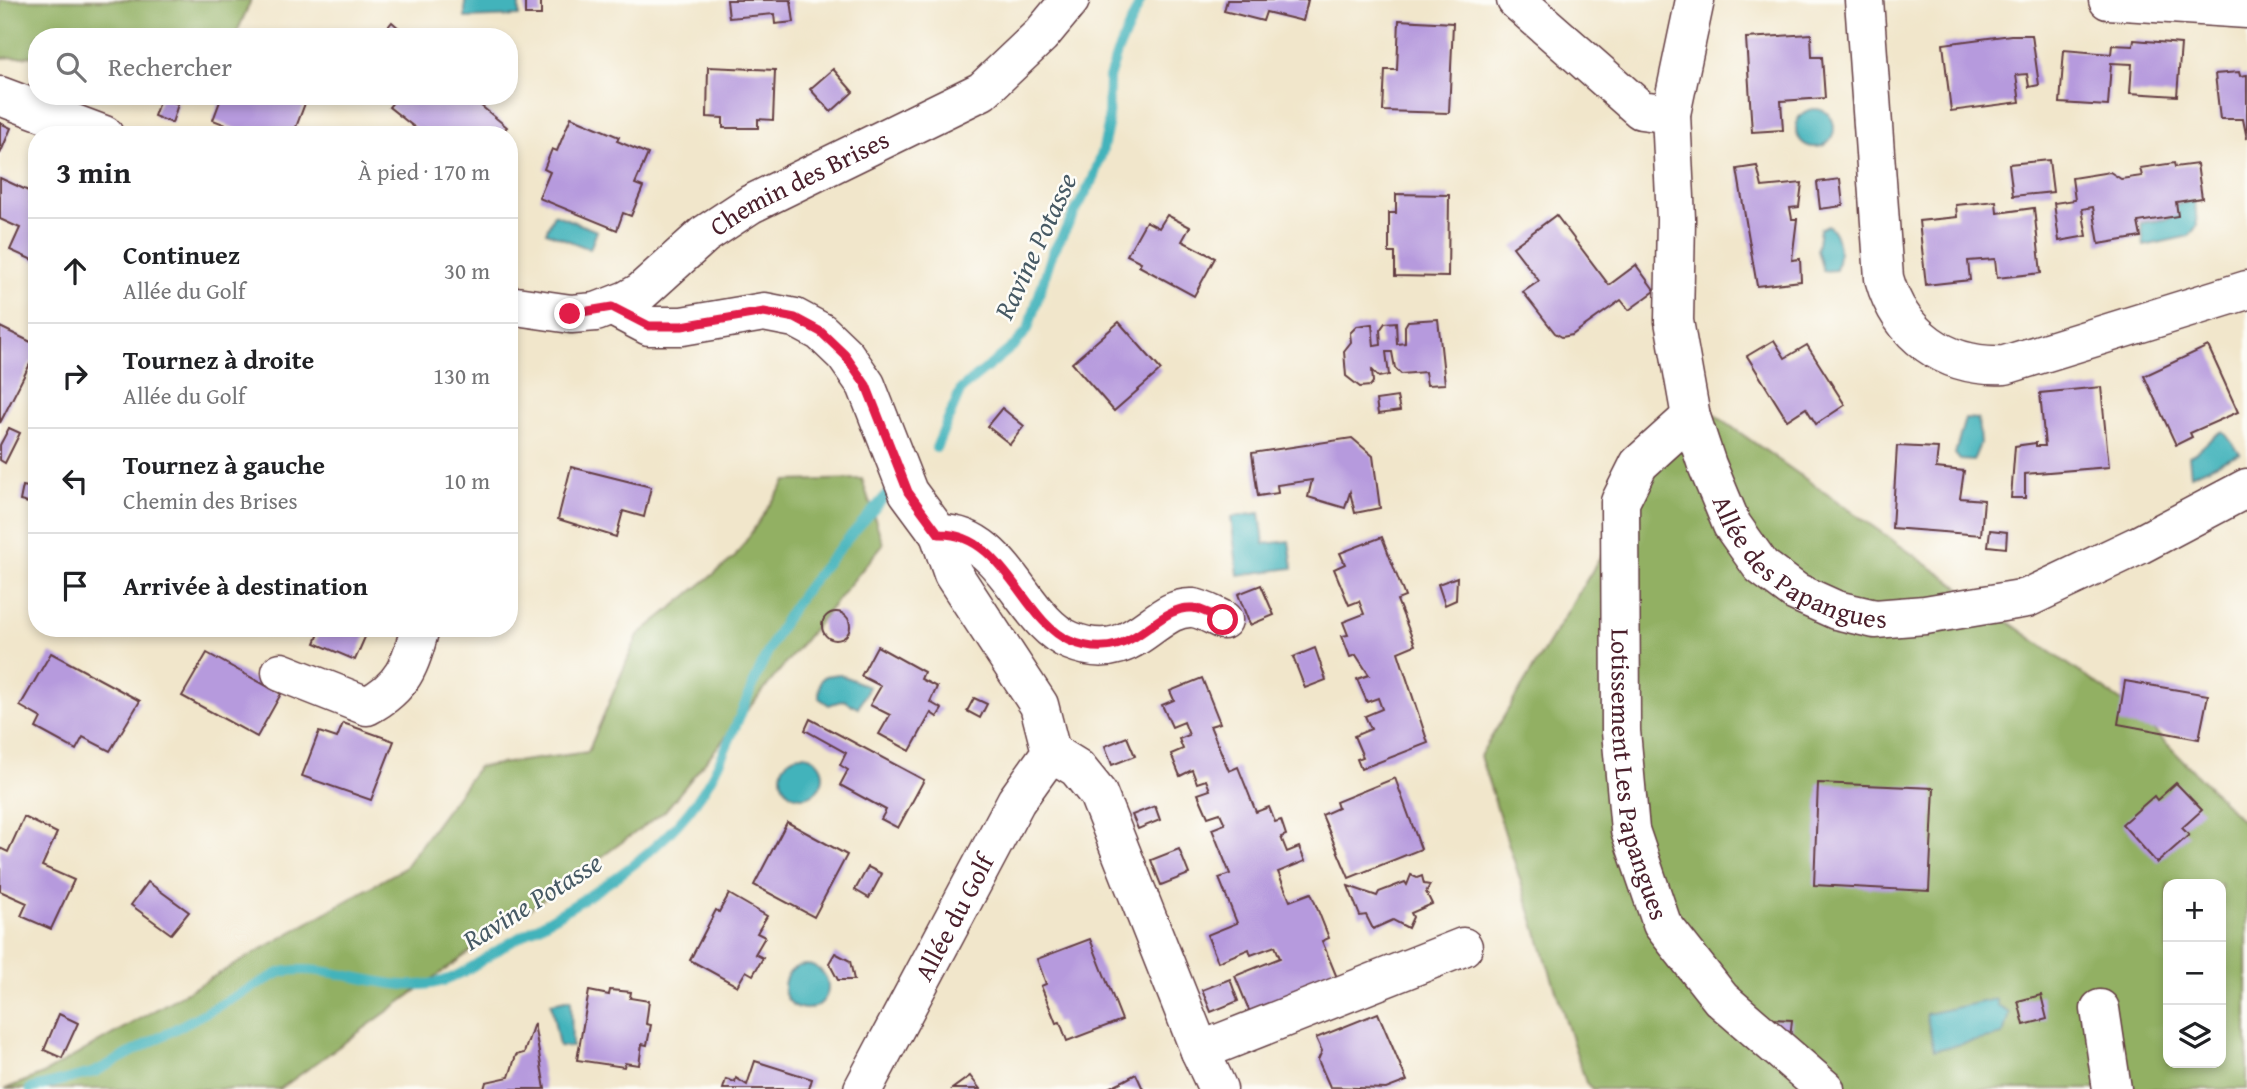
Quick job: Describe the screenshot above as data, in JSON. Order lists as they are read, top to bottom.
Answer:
{
  "streets": {
    "street": [
      "Chemin des Brises",
      "Allée des Papangues",
      "Lotissement Les Papangues",
      "Allée du Golf"
    ]
  },
  "crossings": [
    ["Allée des Papangues", "Lotissement Les Papangues"]
  ],
  "water": ["Ravine Potasse"],
  "page": {
    "search": "Rechercher",
    "heading": ["3 min", "À pied · 170 m"],
    "list": [
      ["Continuez", "Allée du Golf", "30 m"],
      ["Tournez à droite", "Allée du Golf", "130 m"],
      ["Tournez à gauche", "Chemin des Brises", "10 m"],
      "Arrivée à destination"
    ],
    "map_buttons": ["+", "−"]
  }
}
